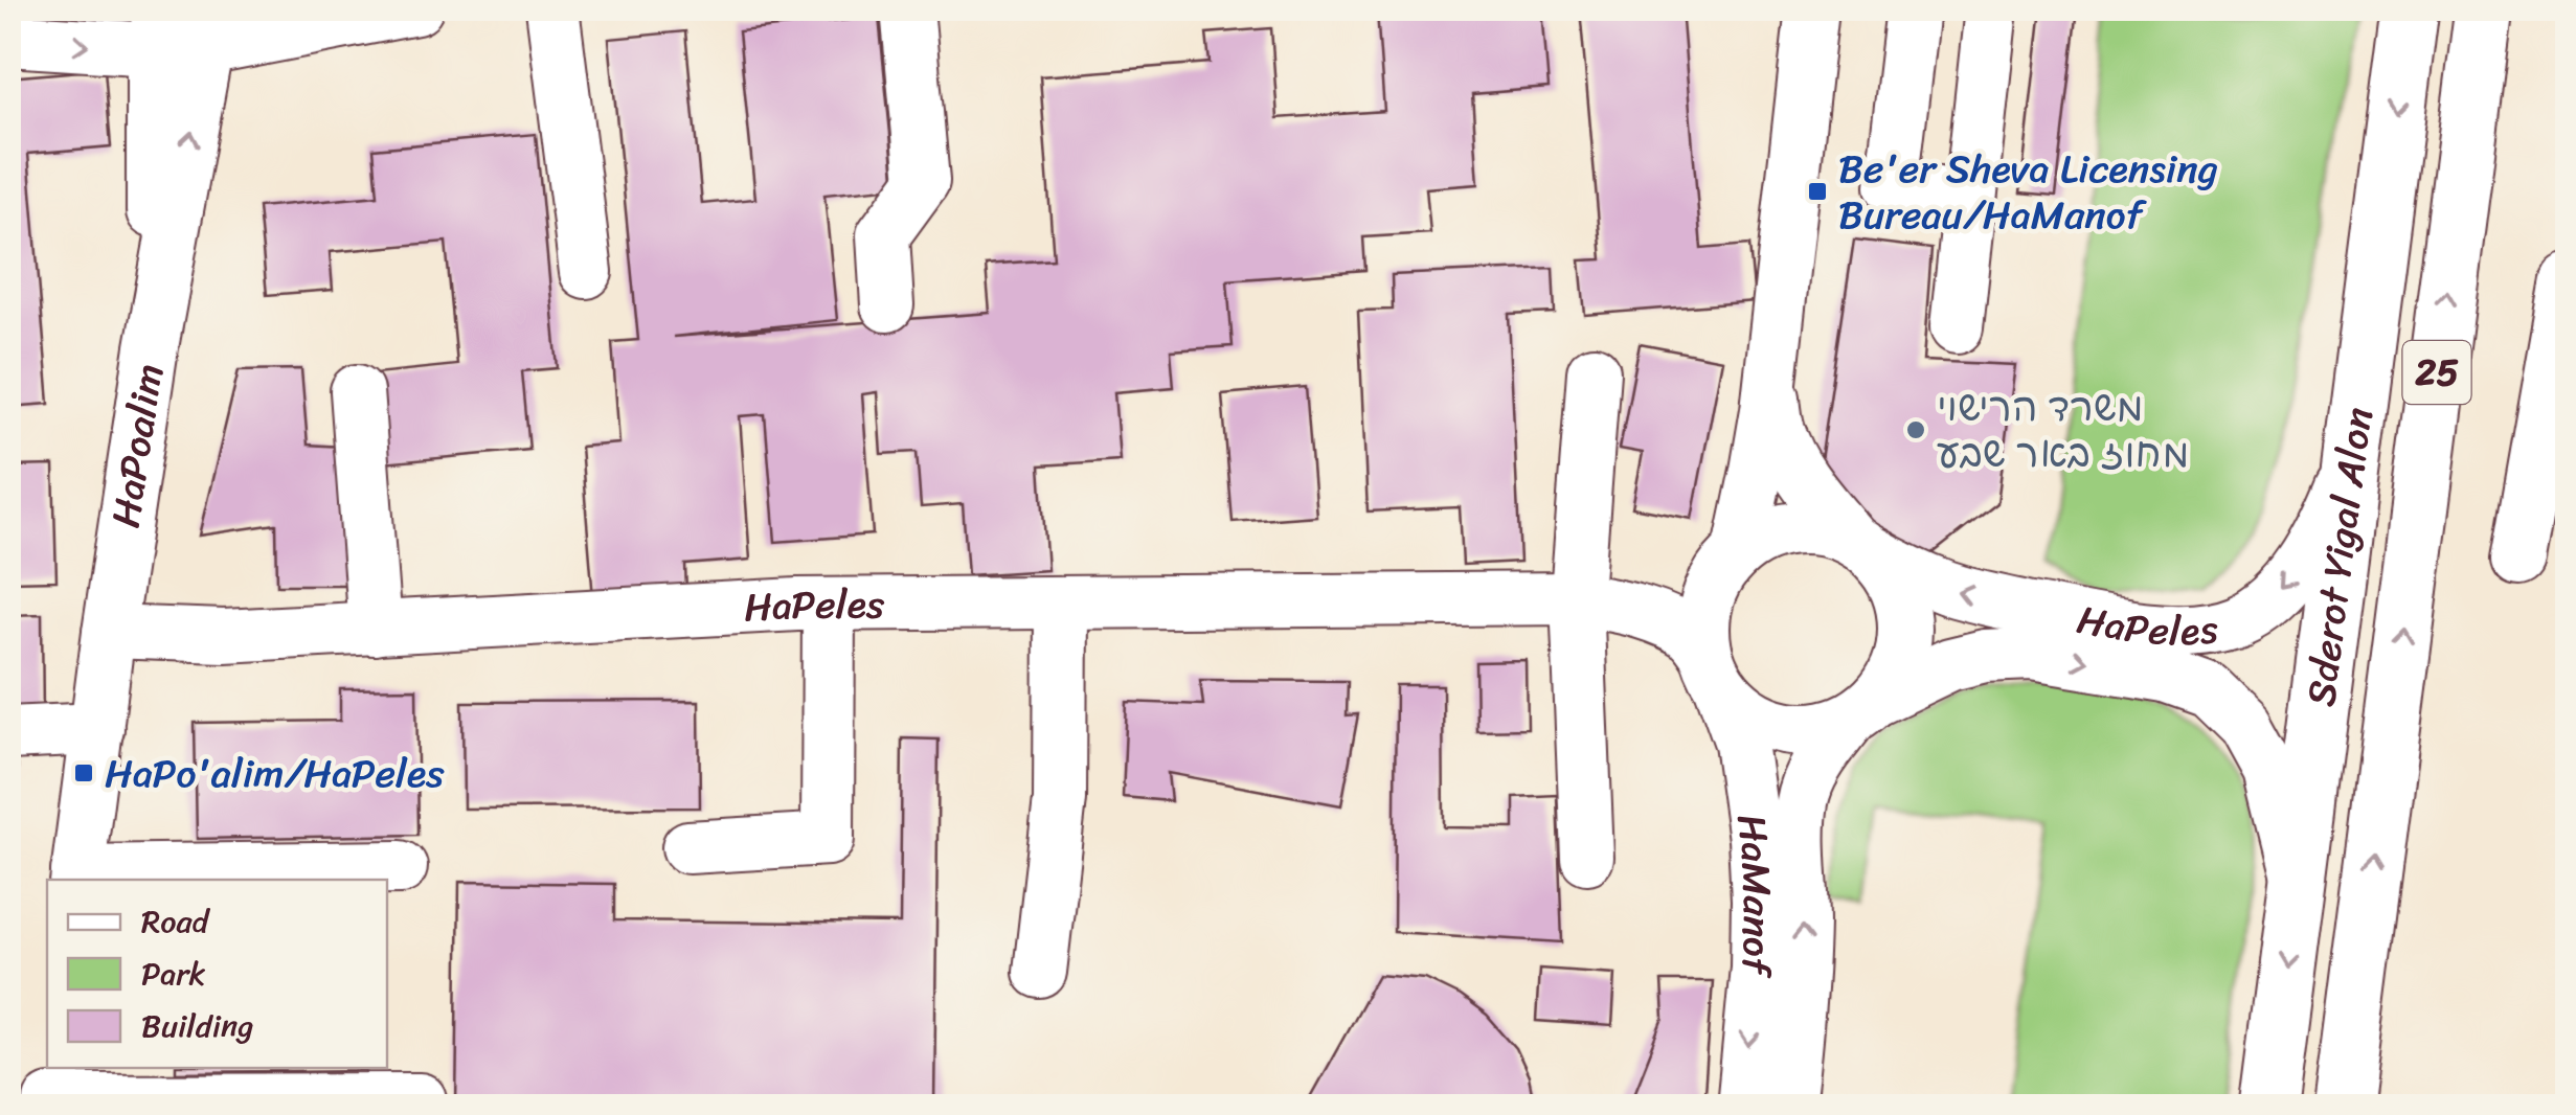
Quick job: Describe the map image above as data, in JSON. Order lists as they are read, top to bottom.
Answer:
{
  "streets": {
    "highway": ["25", "Sderot Yigal Alon"],
    "street": ["HaPoalim", "HaPeles", "HaManof"]
  },
  "crossings": [
    ["HaPoalim", "HaPeles"],
    ["Sderot Yigal Alon", "HaPeles"],
    ["HaPeles", "HaManof"]
  ],
  "places": {
    "transit": ["Be'er Sheva Licensing Bureau/HaManof", "HaPo'alim/HaPeles"],
    "other": ["משרד הרישוי מחוז באר שבע"]
  },
  "legend": ["Road", "Park", "Building"]
}
